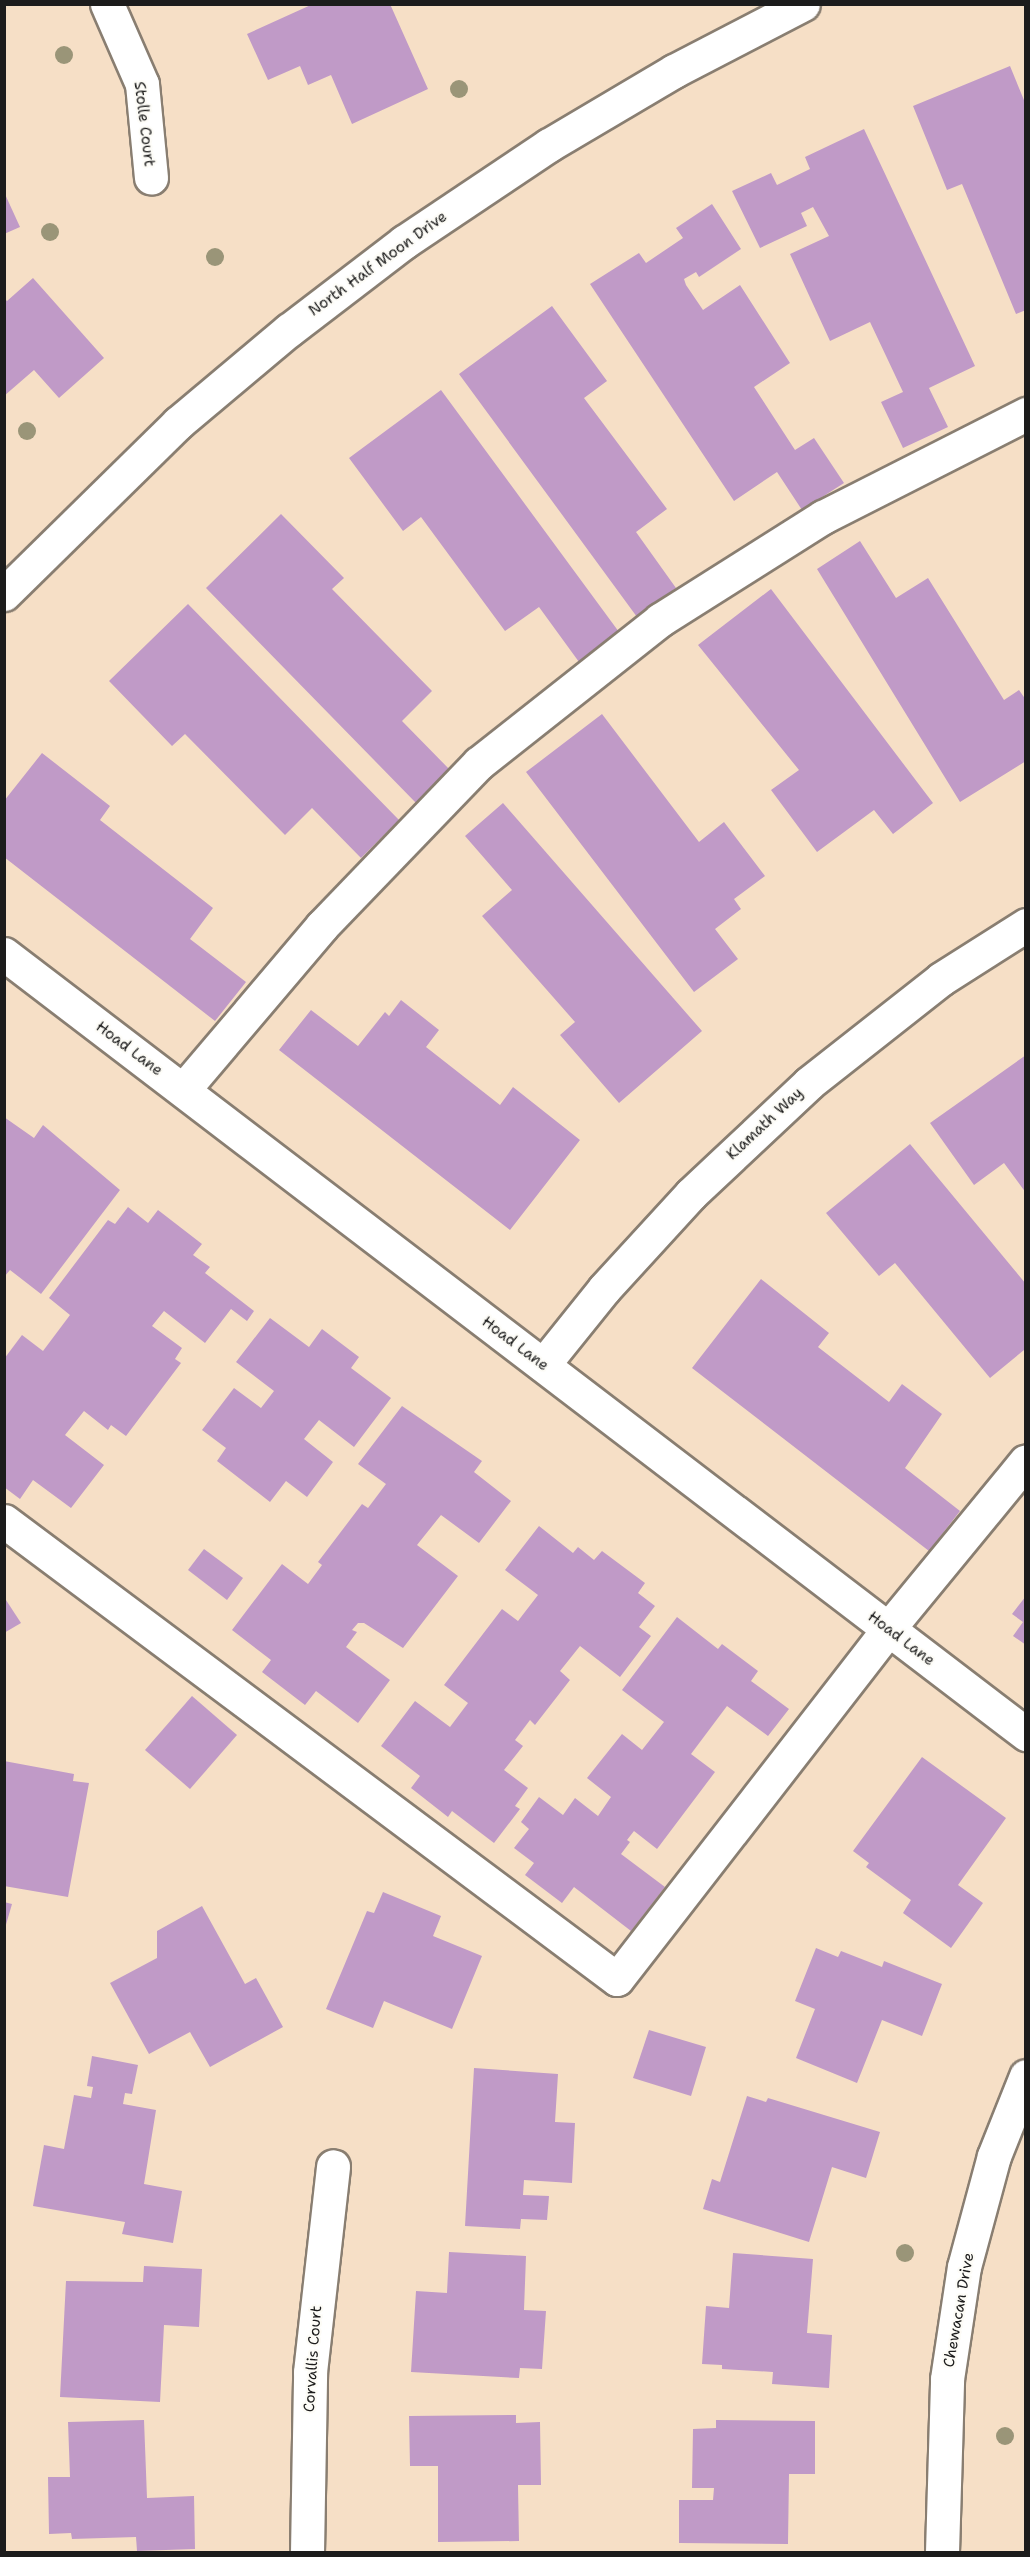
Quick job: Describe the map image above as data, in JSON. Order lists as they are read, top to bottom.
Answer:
{
  "streets": {
    "street": [
      "Stolle Court",
      "North Half Moon Drive",
      "Hoad Lane",
      "Klamath Way",
      "Chewacan Drive",
      "Corvallis Court"
    ]
  },
  "crossings": [
    ["Hoad Lane", "Klamath Way"]
  ]
}
